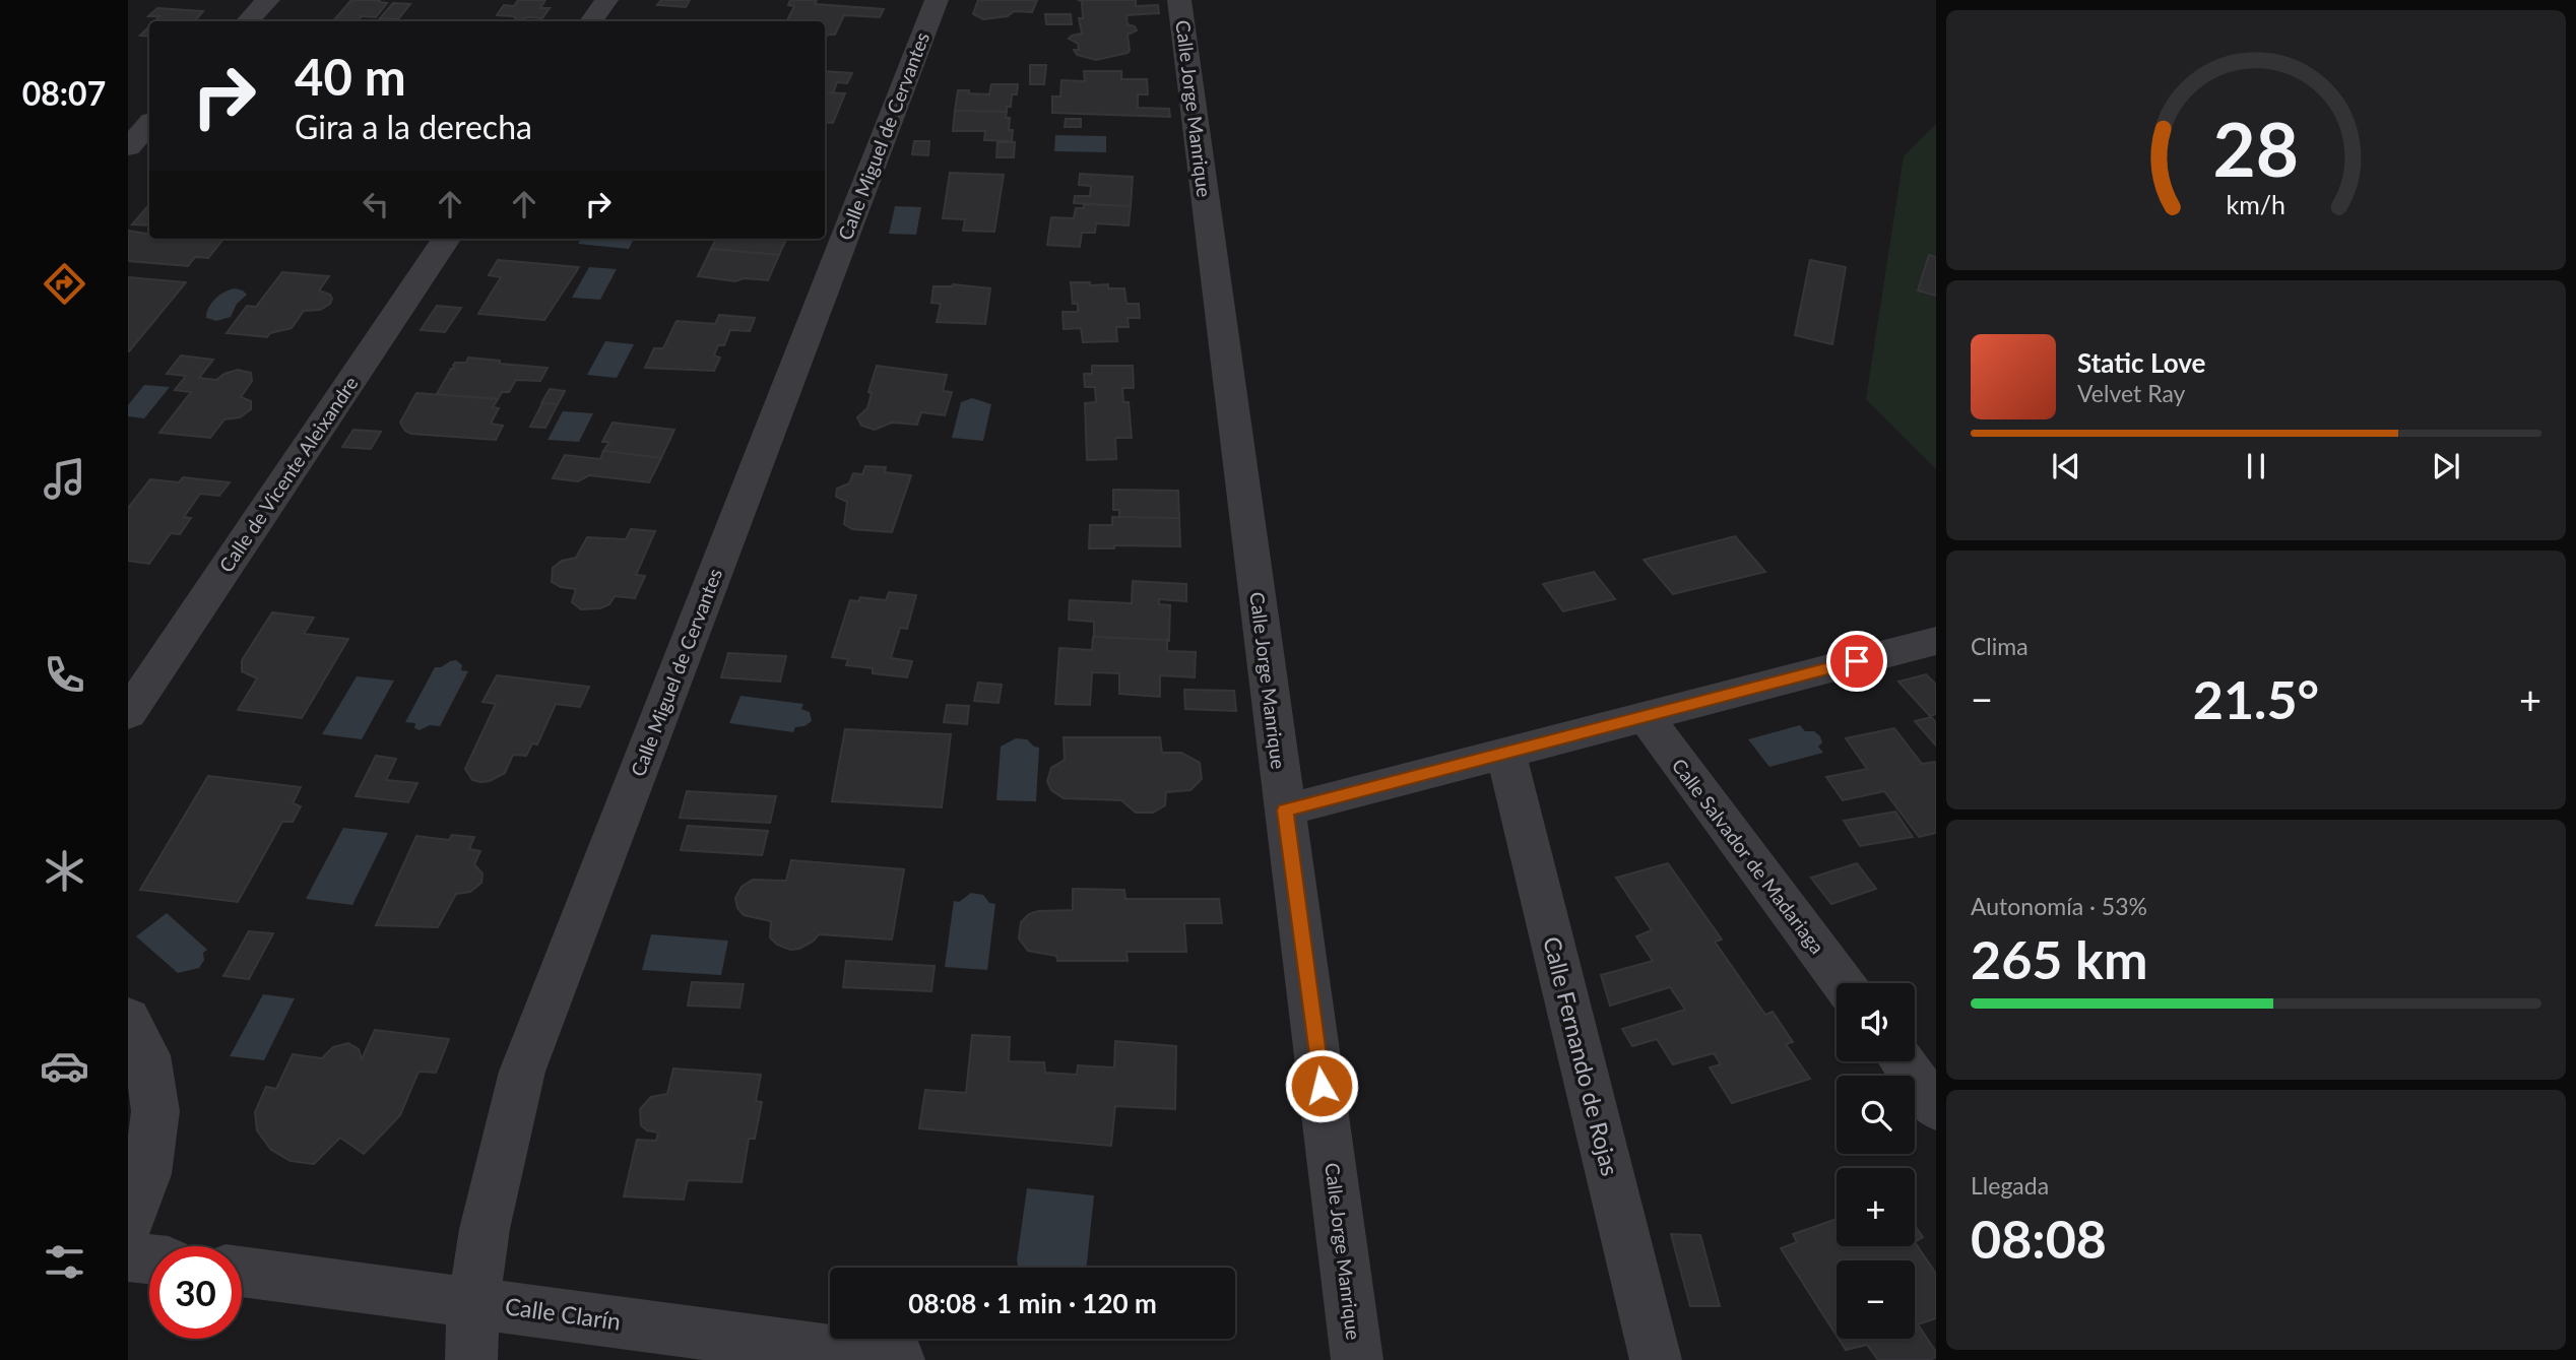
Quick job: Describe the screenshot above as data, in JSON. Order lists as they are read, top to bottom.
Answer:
{
  "streets": {
    "street": [
      "Calle Jorge Manrique",
      "Calle Miguel de Cervantes",
      "Calle de Vicente Aleixandre",
      "Calle Salvador de Madariaga",
      "Calle Fernando de Rojas",
      "Calle Clarín"
    ]
  },
  "crossings": [
    ["Calle Miguel de Cervantes", "Calle Clarín"]
  ],
  "page": {
    "tabs": "08:07",
    "turn": ["40 m", "Gira a la derecha"],
    "song": ["Static Love", "Velvet Ray"],
    "tile": [
      "Clima",
      ["Autonomía · 53%", "265 km"],
      ["Llegada", "08:08"]
    ],
    "heat": ["−", "21.5°", "+"],
    "map_buttons": ["+", "−"],
    "limit": "30",
    "trip": "08:08 · 1 min · 120 m",
    "gauge": ["28", "km/h"]
  }
}
